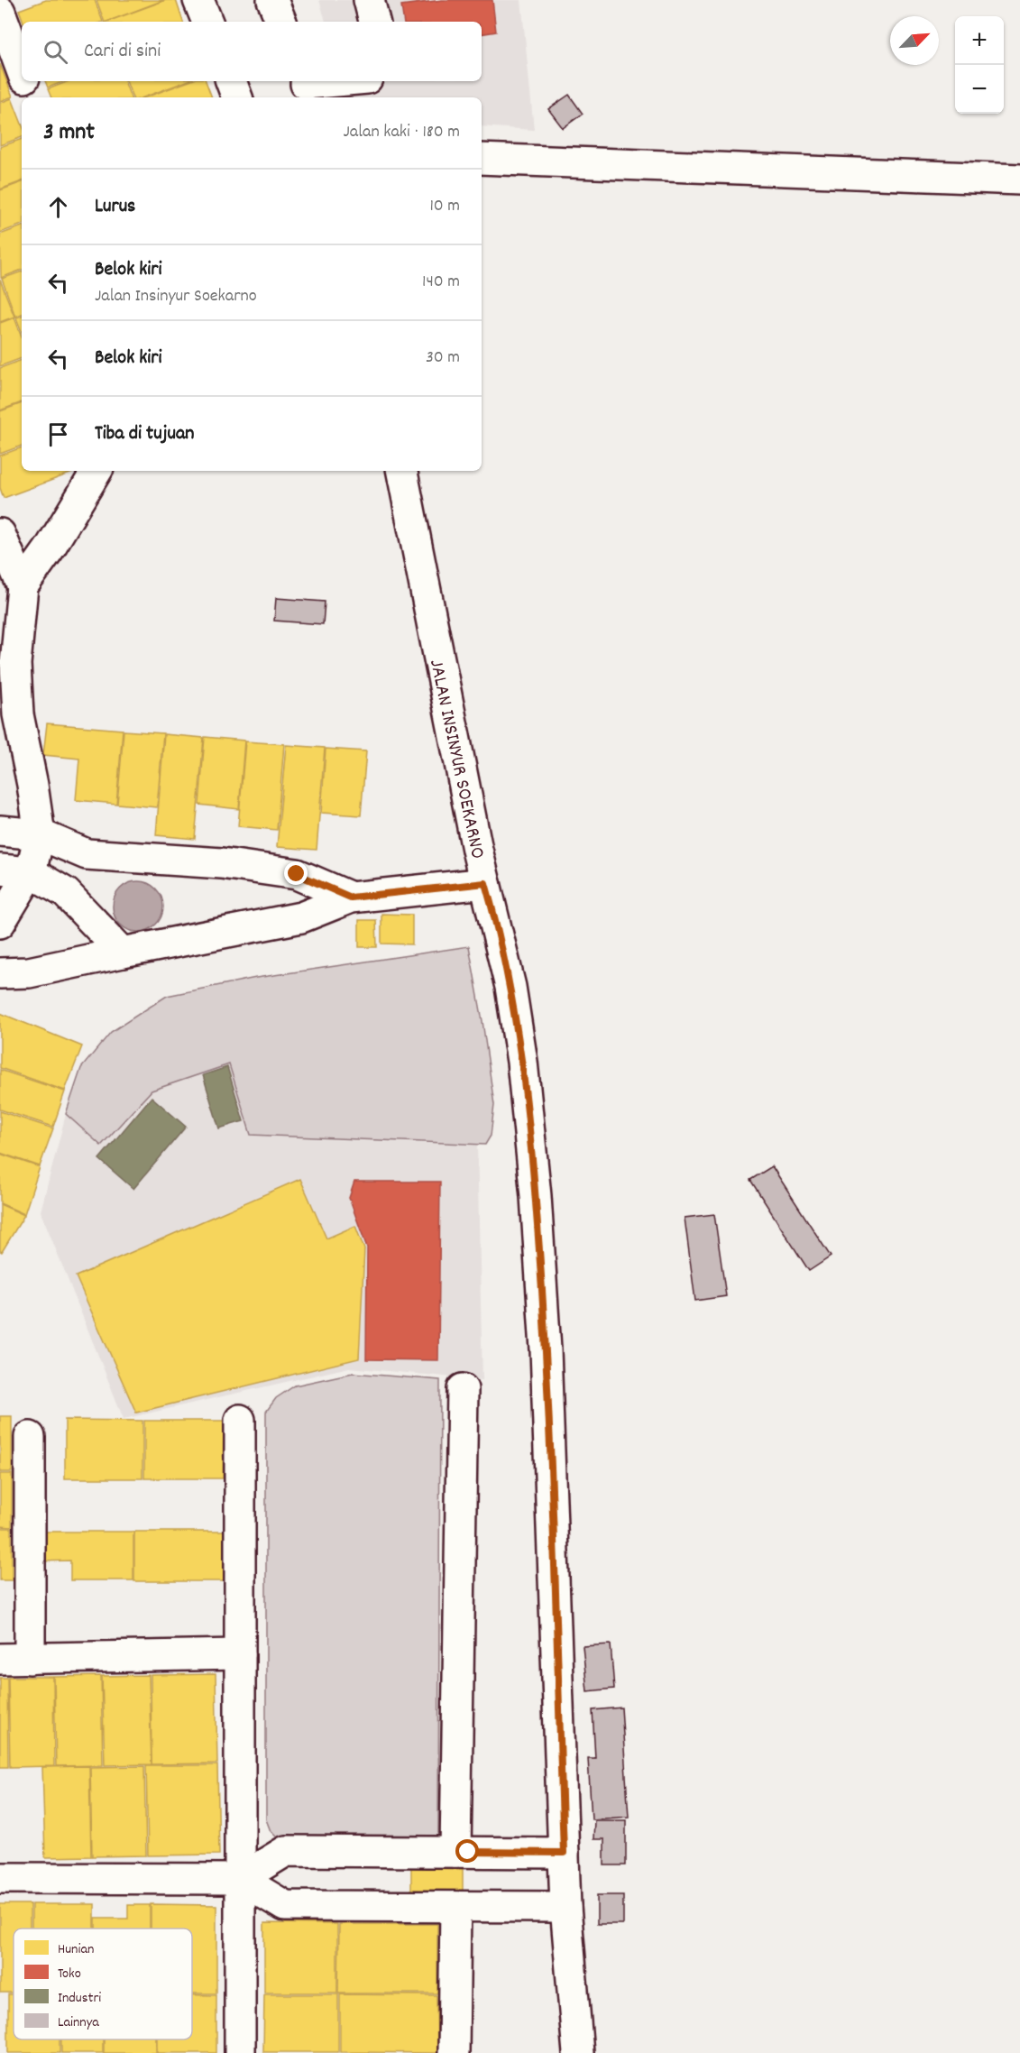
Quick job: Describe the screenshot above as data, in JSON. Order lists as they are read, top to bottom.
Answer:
{
  "streets": {
    "street": ["JALAN INSINYUR SOEKARNO"]
  },
  "legend": [
    "Hunian",
    "Toko",
    "Industri",
    "Lainnya"
  ],
  "north": "top right",
  "page": {
    "map_buttons": ["+", "−"],
    "search": "Cari di sini",
    "heading": ["3 mnt", "Jalan kaki · 180 m"],
    "list": [
      ["Lurus", "10 m"],
      ["Belok kiri", "Jalan Insinyur Soekarno", "140 m"],
      ["Belok kiri", "30 m"],
      "Tiba di tujuan"
    ]
  }
}
